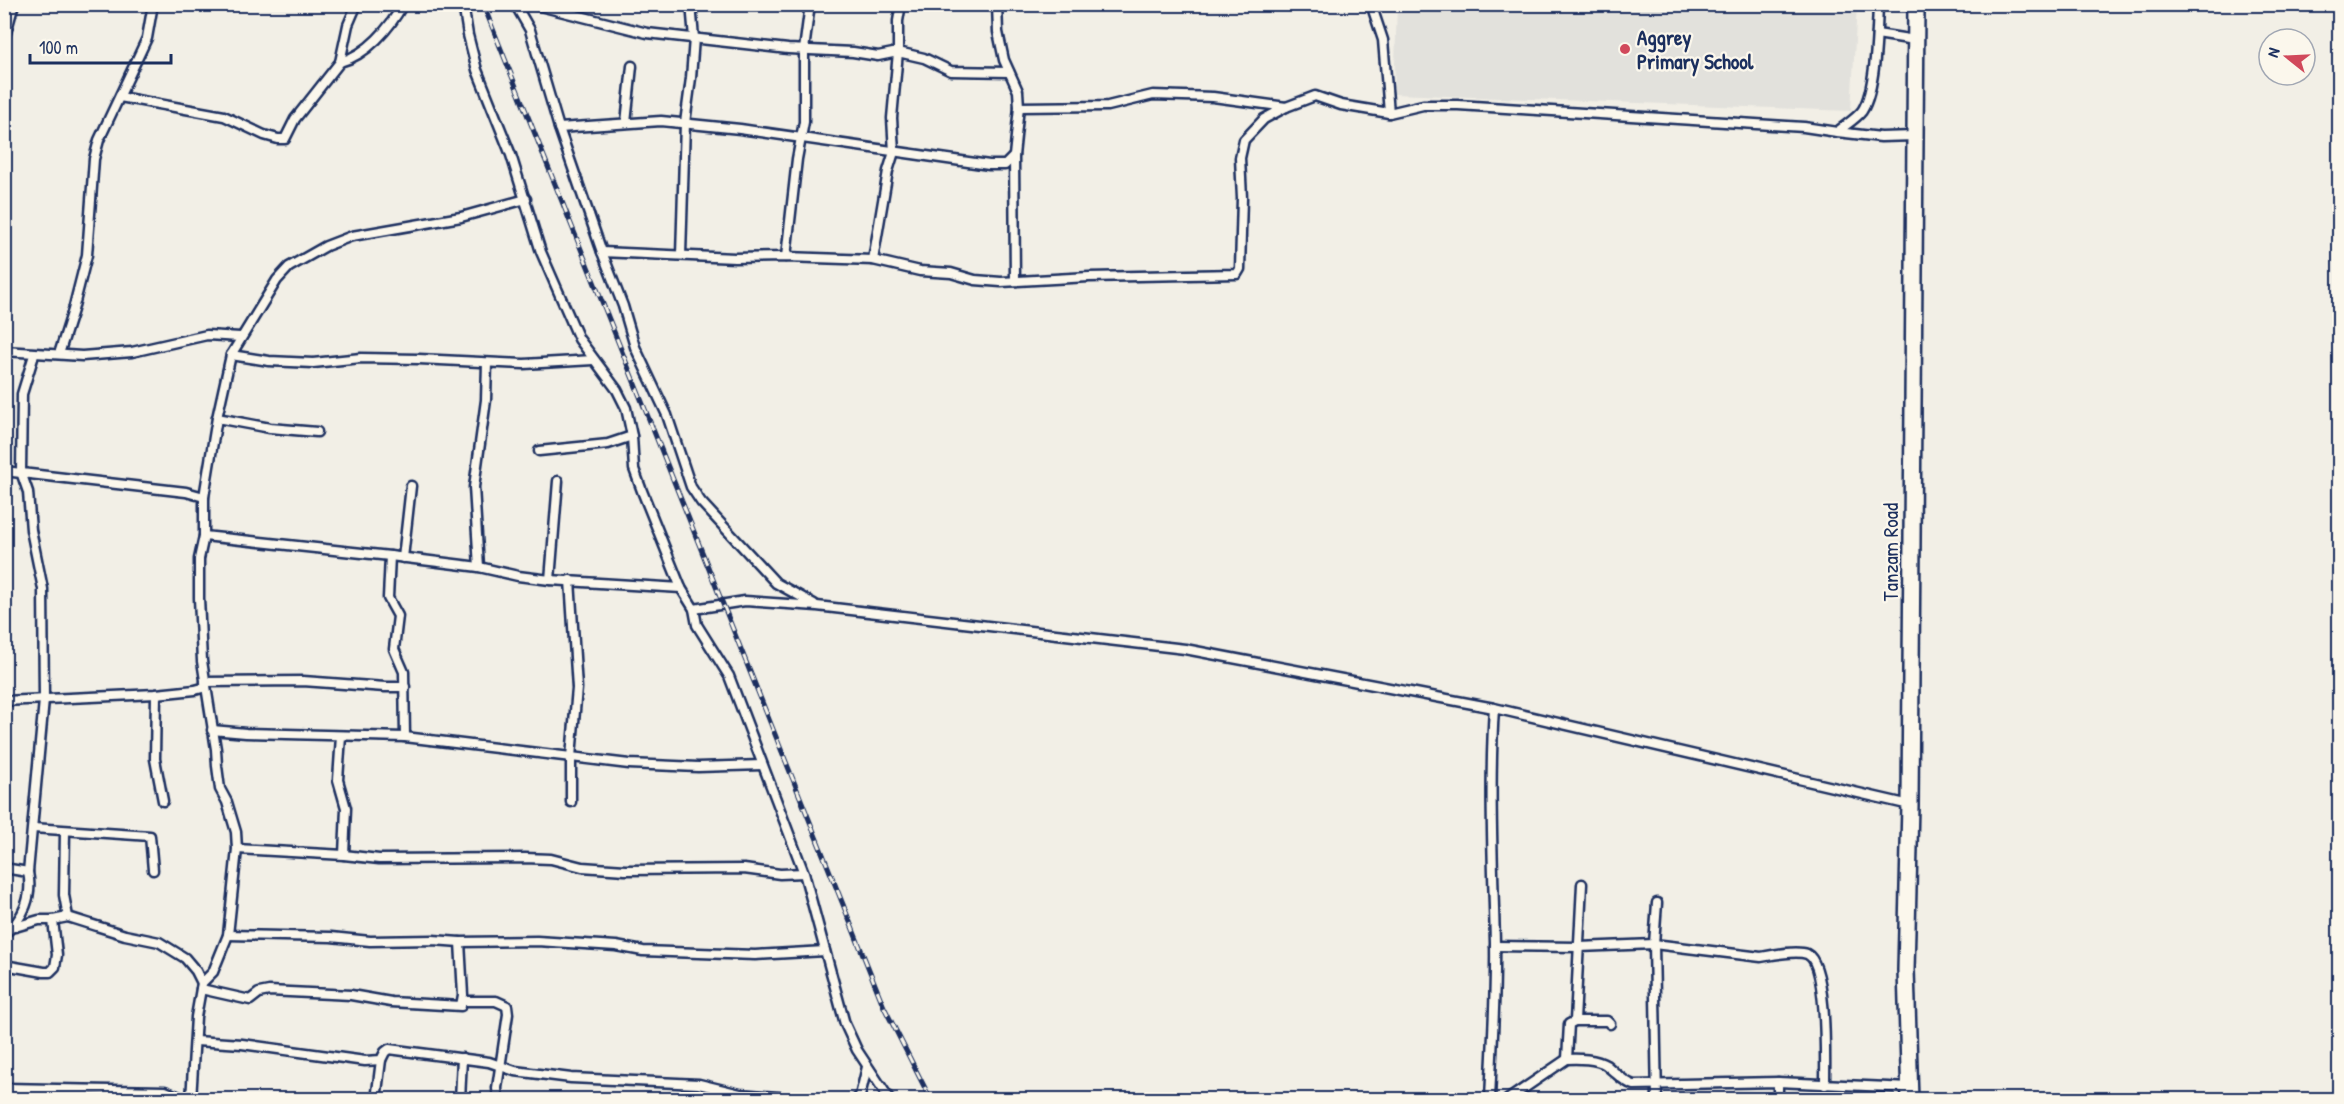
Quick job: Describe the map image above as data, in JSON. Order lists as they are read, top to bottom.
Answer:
{
  "streets": {
    "highway": ["Tanzam Road"]
  },
  "places": ["Aggrey Primary School"],
  "scale_bar": "100 m",
  "north": "left"
}
